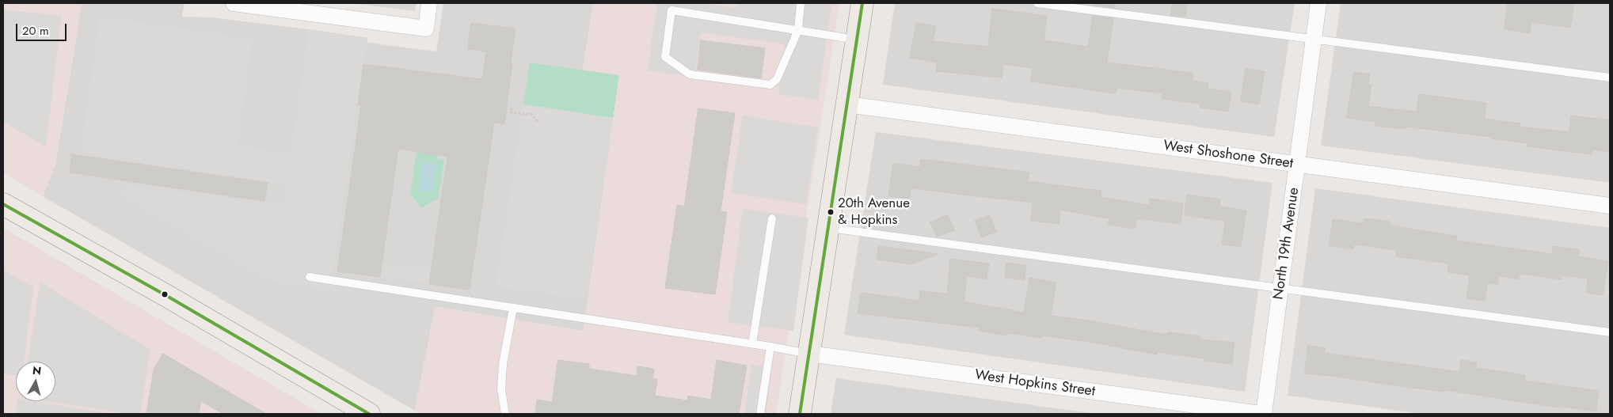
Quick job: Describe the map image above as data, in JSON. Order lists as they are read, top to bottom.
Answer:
{
  "streets": {
    "street": ["West Shoshone Street", "North 19th Avenue", "West Hopkins Street"]
  },
  "crossings": [
    ["West Shoshone Street", "North 19th Avenue"]
  ],
  "places": ["20th Avenue & Hopkins"],
  "scale_bar": "20 m",
  "north": "top"
}
